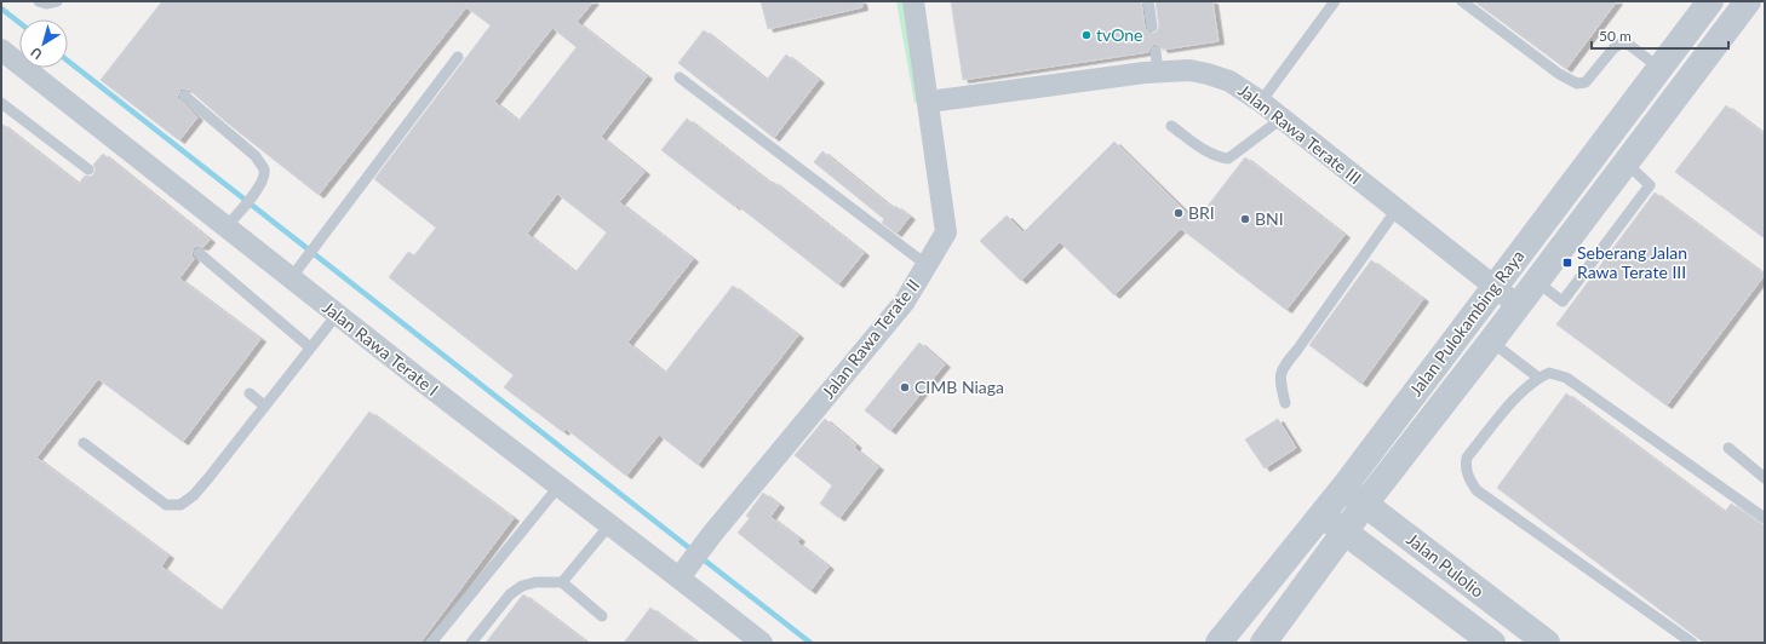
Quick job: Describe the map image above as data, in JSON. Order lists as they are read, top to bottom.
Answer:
{
  "streets": {
    "street": [
      "Jalan Rawa Terate III",
      "Jalan Pulokambing Raya",
      "Jalan Rawa Terate II",
      "Jalan Rawa Terate I",
      "Jalan Pulolio"
    ]
  },
  "crossings": [
    ["Jalan Rawa Terate III", "Jalan Pulokambing Raya"],
    ["Jalan Rawa Terate III", "Jalan Rawa Terate II"],
    ["Jalan Pulokambing Raya", "Jalan Pulolio"],
    ["Jalan Rawa Terate II", "Jalan Rawa Terate I"]
  ],
  "places": {
    "other": [
      "tvOne",
      "BRI",
      "BNI",
      "CIMB Niaga"
    ],
    "transit": ["Seberang Jalan Rawa Terate III"]
  },
  "scale_bar": "50 m",
  "north": "bottom left"
}
